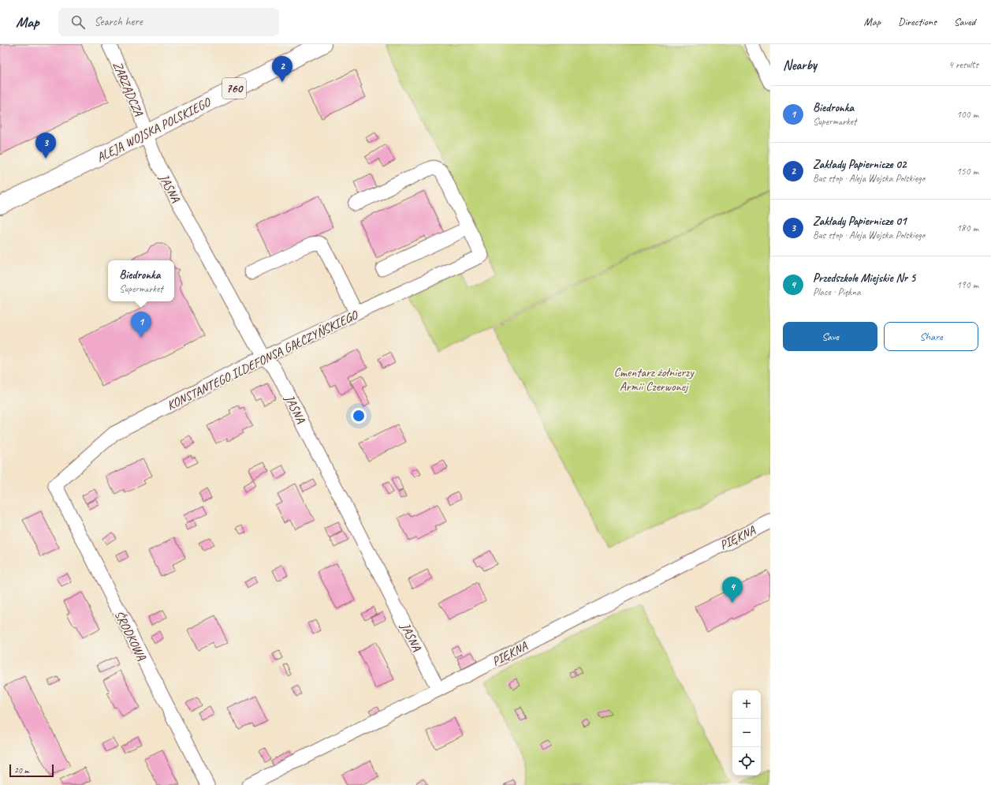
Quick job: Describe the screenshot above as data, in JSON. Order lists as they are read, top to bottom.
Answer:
{
  "streets": {
    "main road": ["760", "ALEJA WOJSKA POLSKIEGO"],
    "street": [
      "ZARZĄDCZA",
      "JASNA",
      "KONSTANTEGO ILDEFONSA GAŁCZYŃSKIEGO",
      "PIĘKNA",
      "ŚRODKOWA"
    ]
  },
  "crossings": [
    ["ZARZĄDCZA", "ALEJA WOJSKA POLSKIEGO"],
    ["ZARZĄDCZA", "JASNA"],
    ["ALEJA WOJSKA POLSKIEGO", "JASNA"],
    ["JASNA", "KONSTANTEGO ILDEFONSA GAŁCZYŃSKIEGO"],
    ["JASNA", "PIĘKNA"],
    ["KONSTANTEGO ILDEFONSA GAŁCZYŃSKIEGO", "ŚRODKOWA"]
  ],
  "parks": ["Cmentarz żołnierzy Armii Czerwonej"],
  "scale_bar": "20 m",
  "page": {
    "header": "Map",
    "search": "Search here",
    "nav": ["Map", "Directions", "Saved"],
    "heading": ["Nearby", "4 results"],
    "pins": [
      "2",
      "3",
      "1",
      "4"
    ],
    "list": [
      {
        "mark": "1",
        "name": "Biedronka",
        "note": "Supermarket",
        "value": "100 m"
      },
      {
        "mark": "2",
        "name": "Zakłady Papiernicze 02",
        "note": "Bus stop · Aleja Wojska Polskiego",
        "value": "150 m"
      },
      {
        "mark": "3",
        "name": "Zakłady Papiernicze 01",
        "note": "Bus stop · Aleja Wojska Polskiego",
        "value": "180 m"
      },
      {
        "mark": "4",
        "name": "Przedszkole Miejskie Nr 5",
        "note": "Place · Piękna",
        "value": "190 m"
      }
    ],
    "popup": ["Biedronka", "Supermarket"],
    "buttons": ["Save", "Share"],
    "map_buttons": ["+", "−"],
    "scale": "20 m"
  }
}
